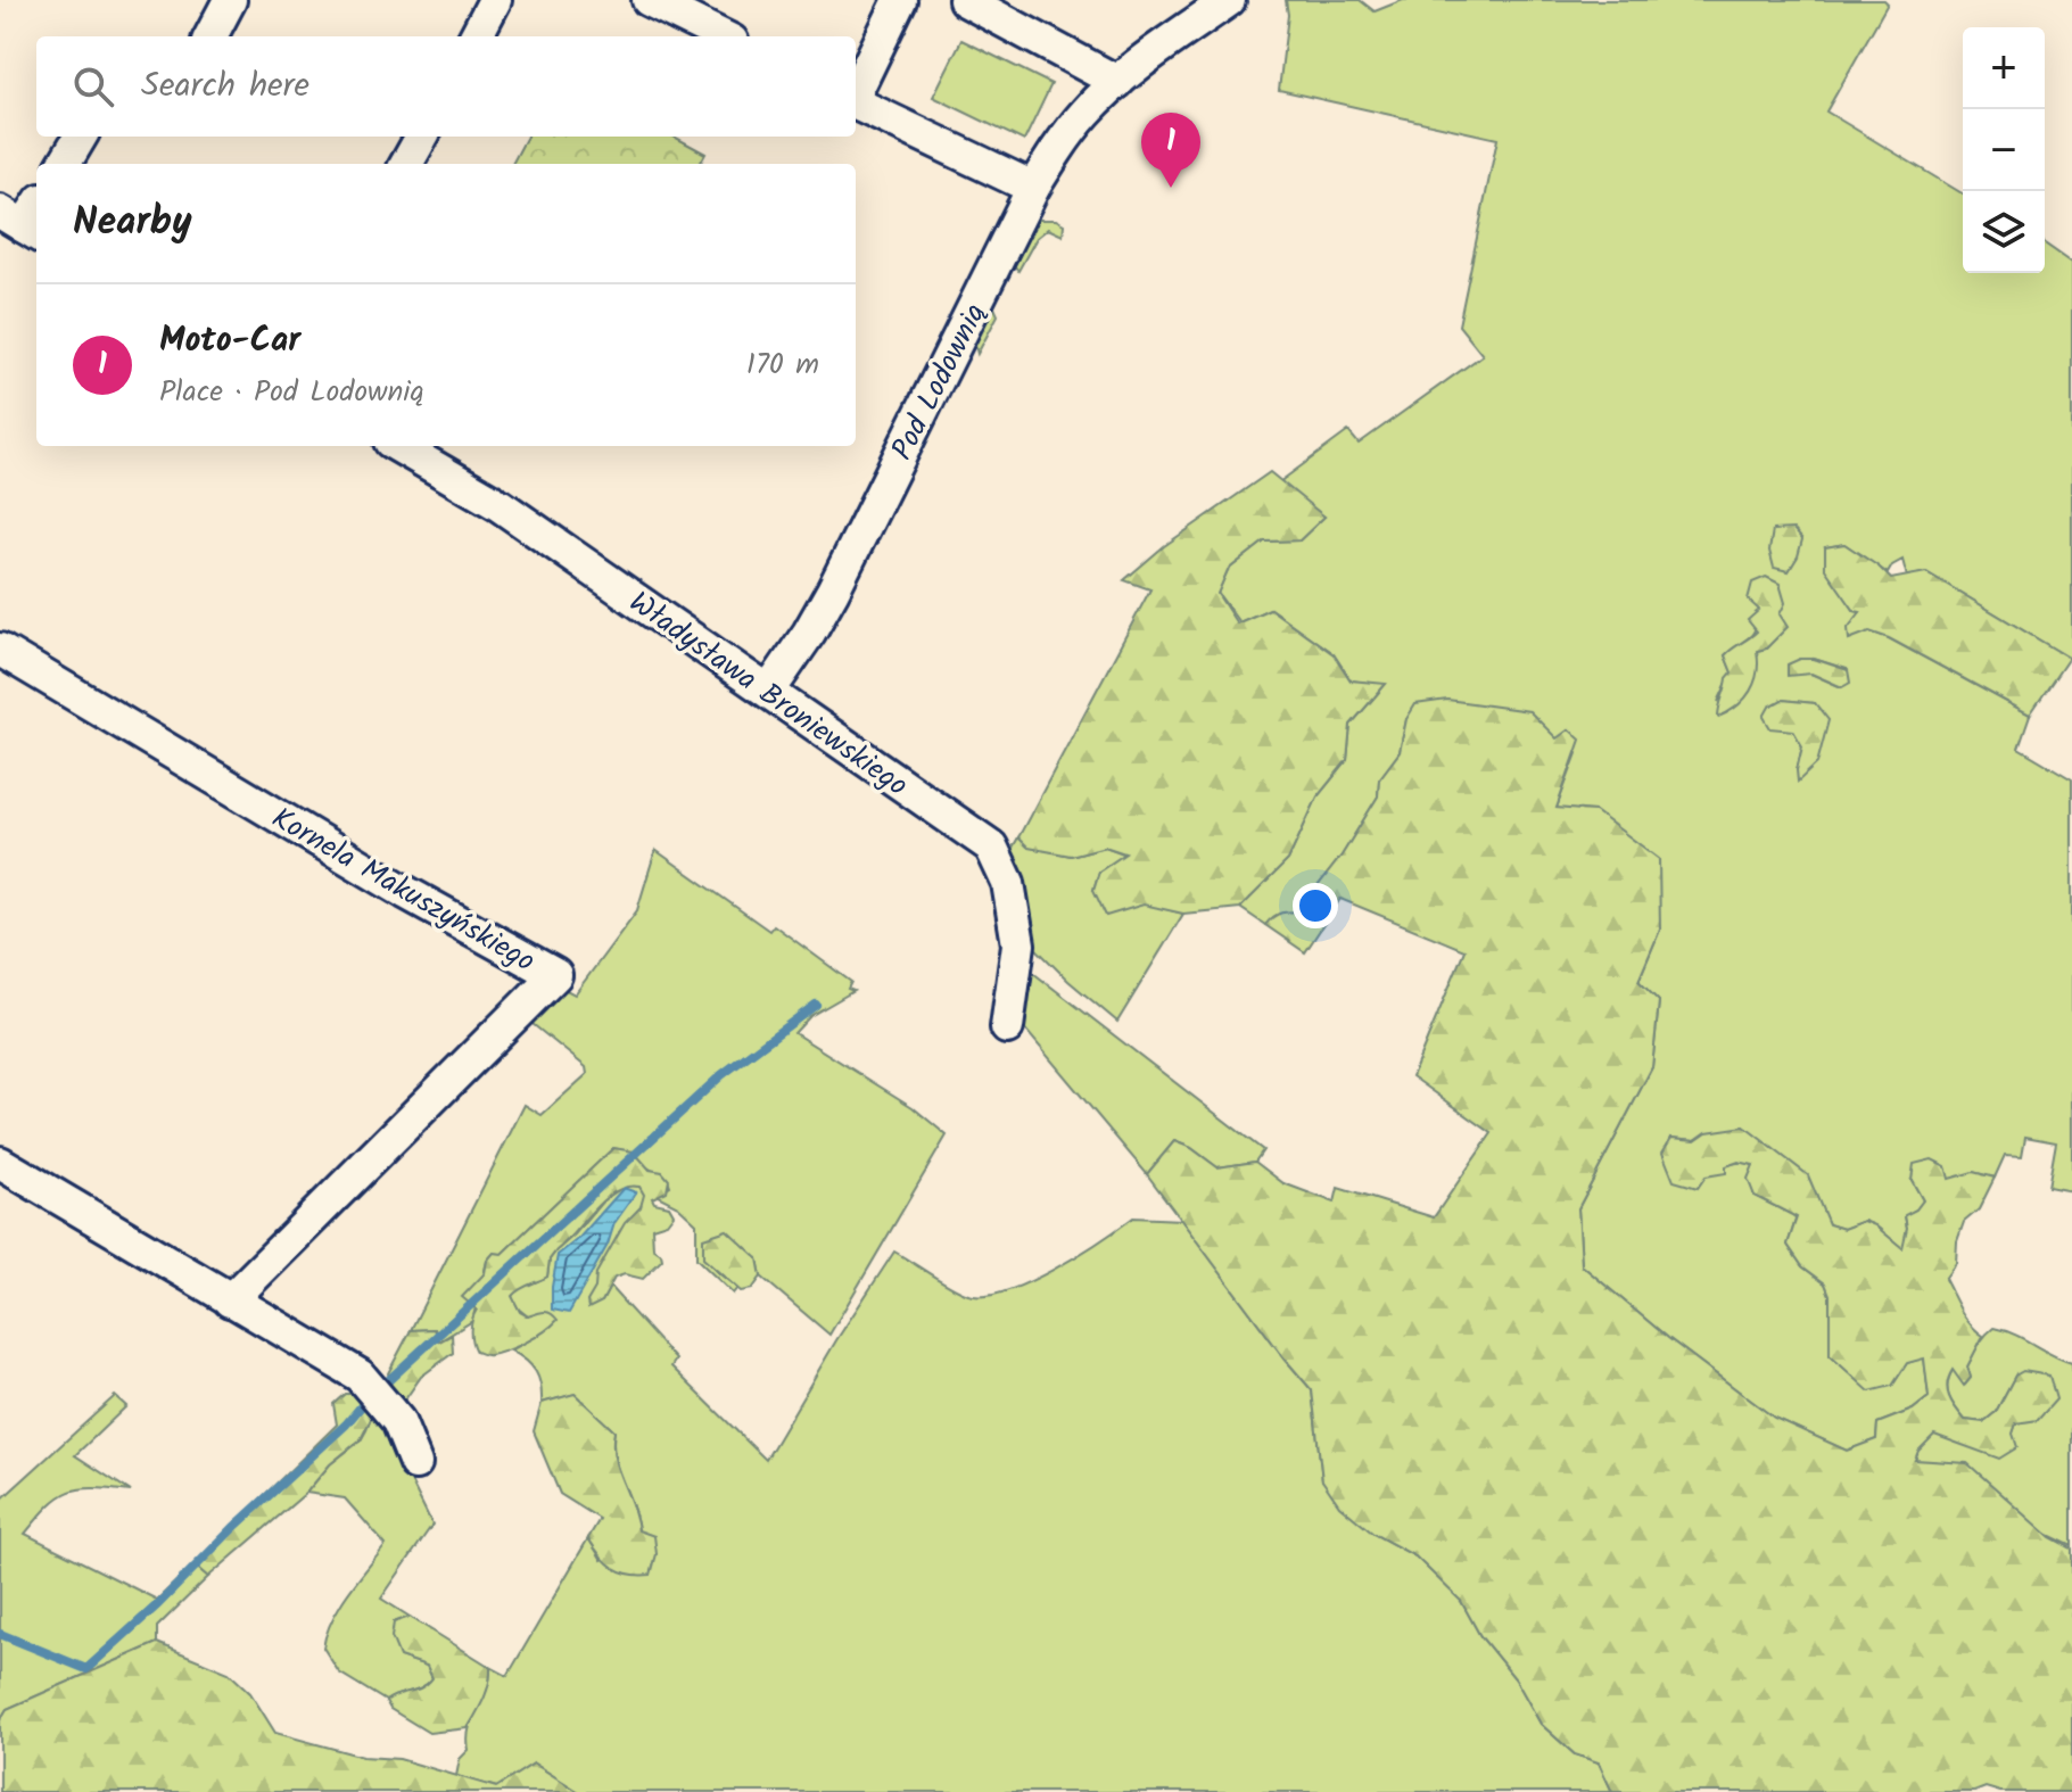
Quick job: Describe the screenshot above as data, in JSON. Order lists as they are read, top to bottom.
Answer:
{
  "streets": {
    "street": ["Pod Lodownią", "Władysława Broniewskiego", "Kornela Makuszyńskiego"]
  },
  "crossings": [
    ["Pod Lodownią", "Władysława Broniewskiego"]
  ],
  "page": {
    "map_buttons": ["+", "−"],
    "search": "Search here",
    "pins": "1",
    "heading": "Nearby",
    "list": [
      {
        "mark": "1",
        "name": "Moto-Car",
        "note": "Place · Pod Lodownią",
        "value": "170 m"
      }
    ]
  }
}
